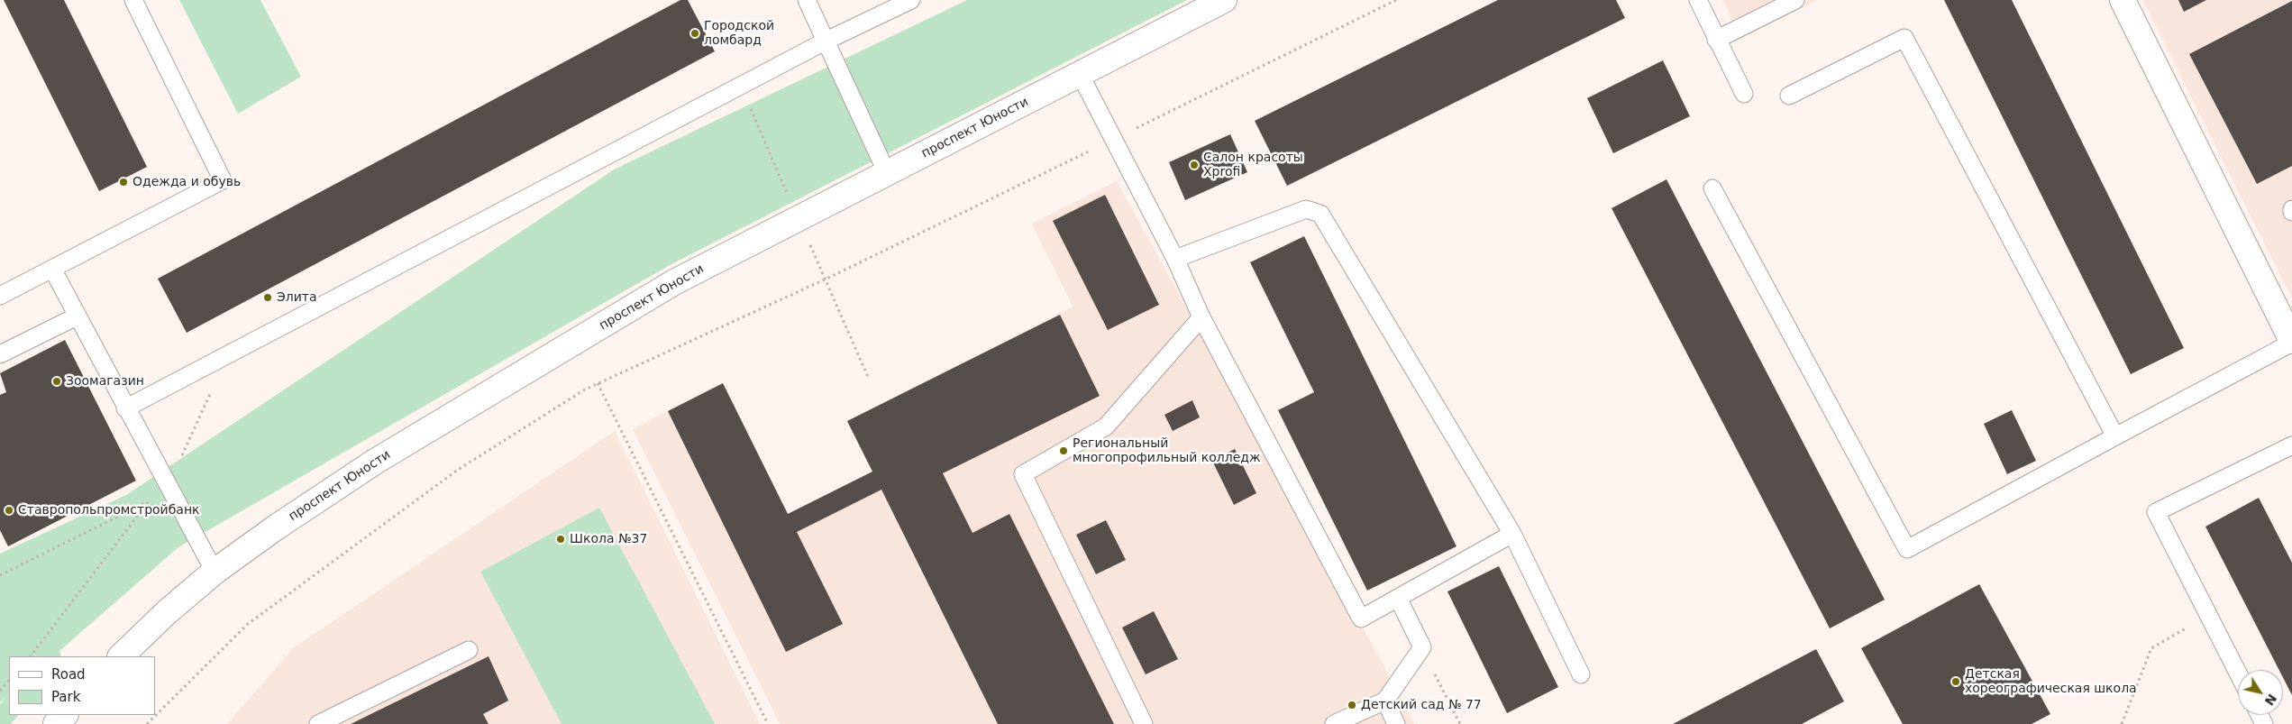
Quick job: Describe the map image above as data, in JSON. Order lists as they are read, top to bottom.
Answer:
{
  "streets": {
    "main road": ["проспект Юности"]
  },
  "places": [
    "Городской ломбард",
    "Салон красоты Xprofi",
    "Одежда и обувь",
    "Элита",
    "Зоомагазин",
    "Региональный многопрофильный колледж",
    "Ставропольпромстройбанк",
    "Школа №37",
    "Детская хореографическая школа",
    "Детский сад № 77"
  ],
  "legend": ["Road", "Park"],
  "north": "bottom right"
}
